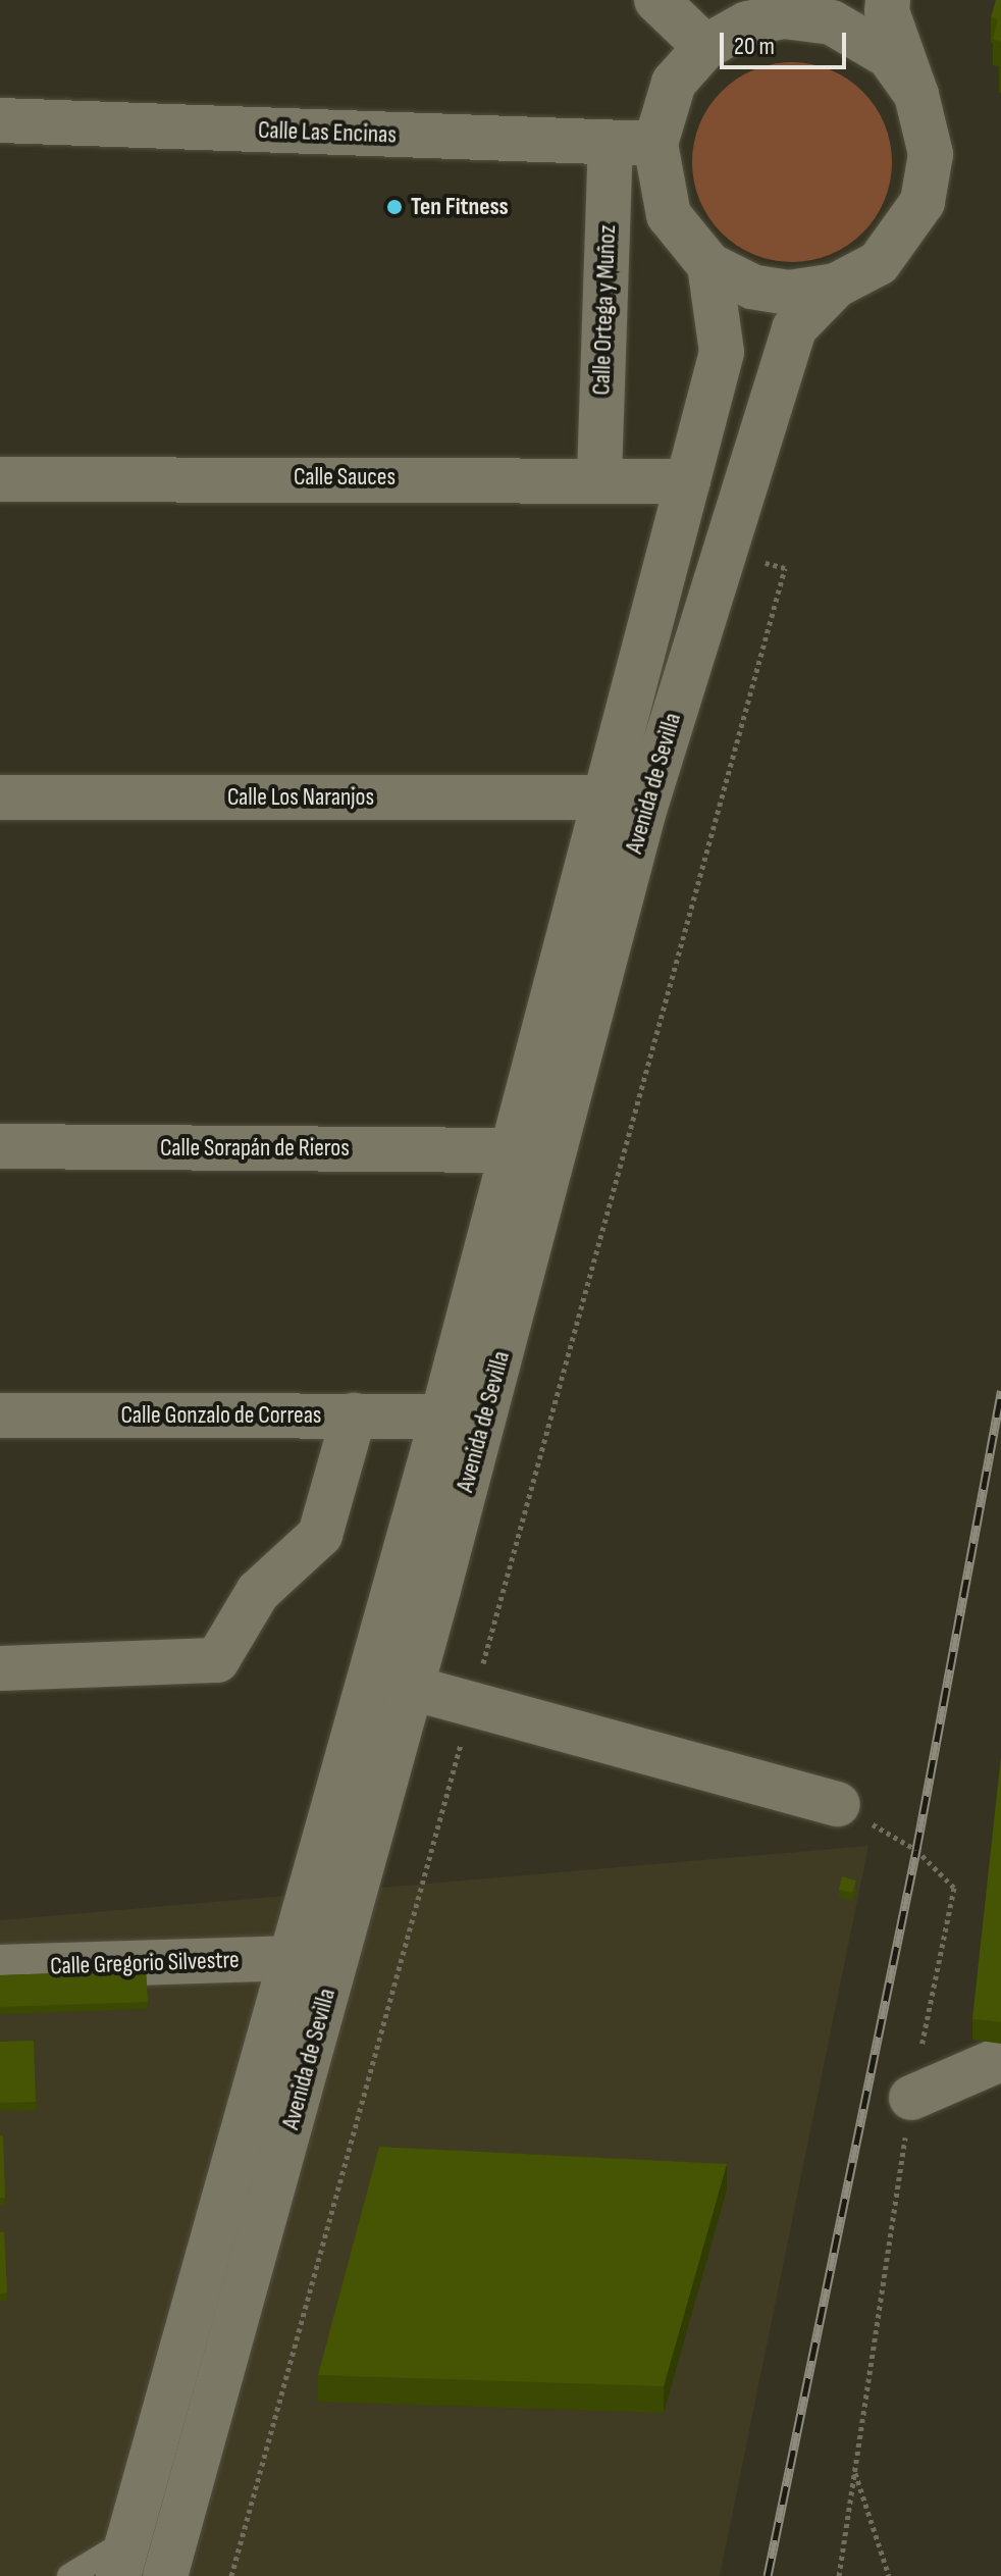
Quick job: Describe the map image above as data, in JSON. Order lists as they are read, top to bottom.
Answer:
{
  "streets": {
    "street": [
      "Calle Las Encinas",
      "Calle Ortega y Muñoz",
      "Calle Sauces",
      "Avenida de Sevilla",
      "Calle Los Naranjos",
      "Calle Sorapán de Rieros",
      "Calle Gonzalo de Correas",
      "Calle Gregorio Silvestre"
    ]
  },
  "crossings": [
    ["Calle Las Encinas", "Calle Ortega y Muñoz"],
    ["Calle Las Encinas", "Avenida de Sevilla"],
    ["Calle Ortega y Muñoz", "Calle Sauces"],
    ["Calle Sauces", "Avenida de Sevilla"],
    ["Avenida de Sevilla", "Calle Los Naranjos"],
    ["Avenida de Sevilla", "Calle Sorapán de Rieros"],
    ["Avenida de Sevilla", "Calle Gonzalo de Correas"],
    ["Avenida de Sevilla", "Calle Gregorio Silvestre"]
  ],
  "places": ["Ten Fitness"],
  "scale_bar": "20 m"
}
